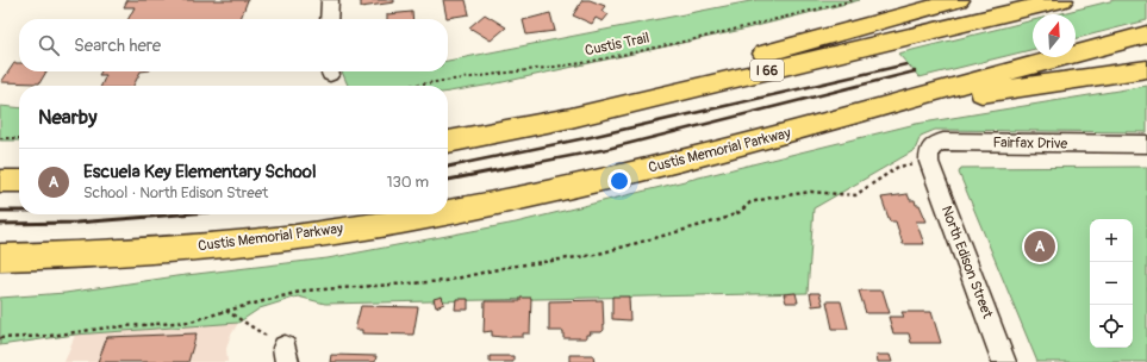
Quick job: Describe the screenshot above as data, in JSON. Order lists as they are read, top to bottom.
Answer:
{
  "streets": {
    "highway": ["I 66", "Custis Memorial Parkway"],
    "street": ["Fairfax Drive", "North Edison Street"],
    "path": ["Custis Trail"]
  },
  "crossings": [
    ["Fairfax Drive", "North Edison Street"]
  ],
  "north": "top",
  "page": {
    "search": "Search here",
    "heading": "Nearby",
    "list": [
      {
        "mark": "A",
        "name": "Escuela Key Elementary School",
        "note": "School · North Edison Street",
        "value": "130 m"
      }
    ],
    "map_buttons": ["+", "−"],
    "pins": "A"
  }
}
